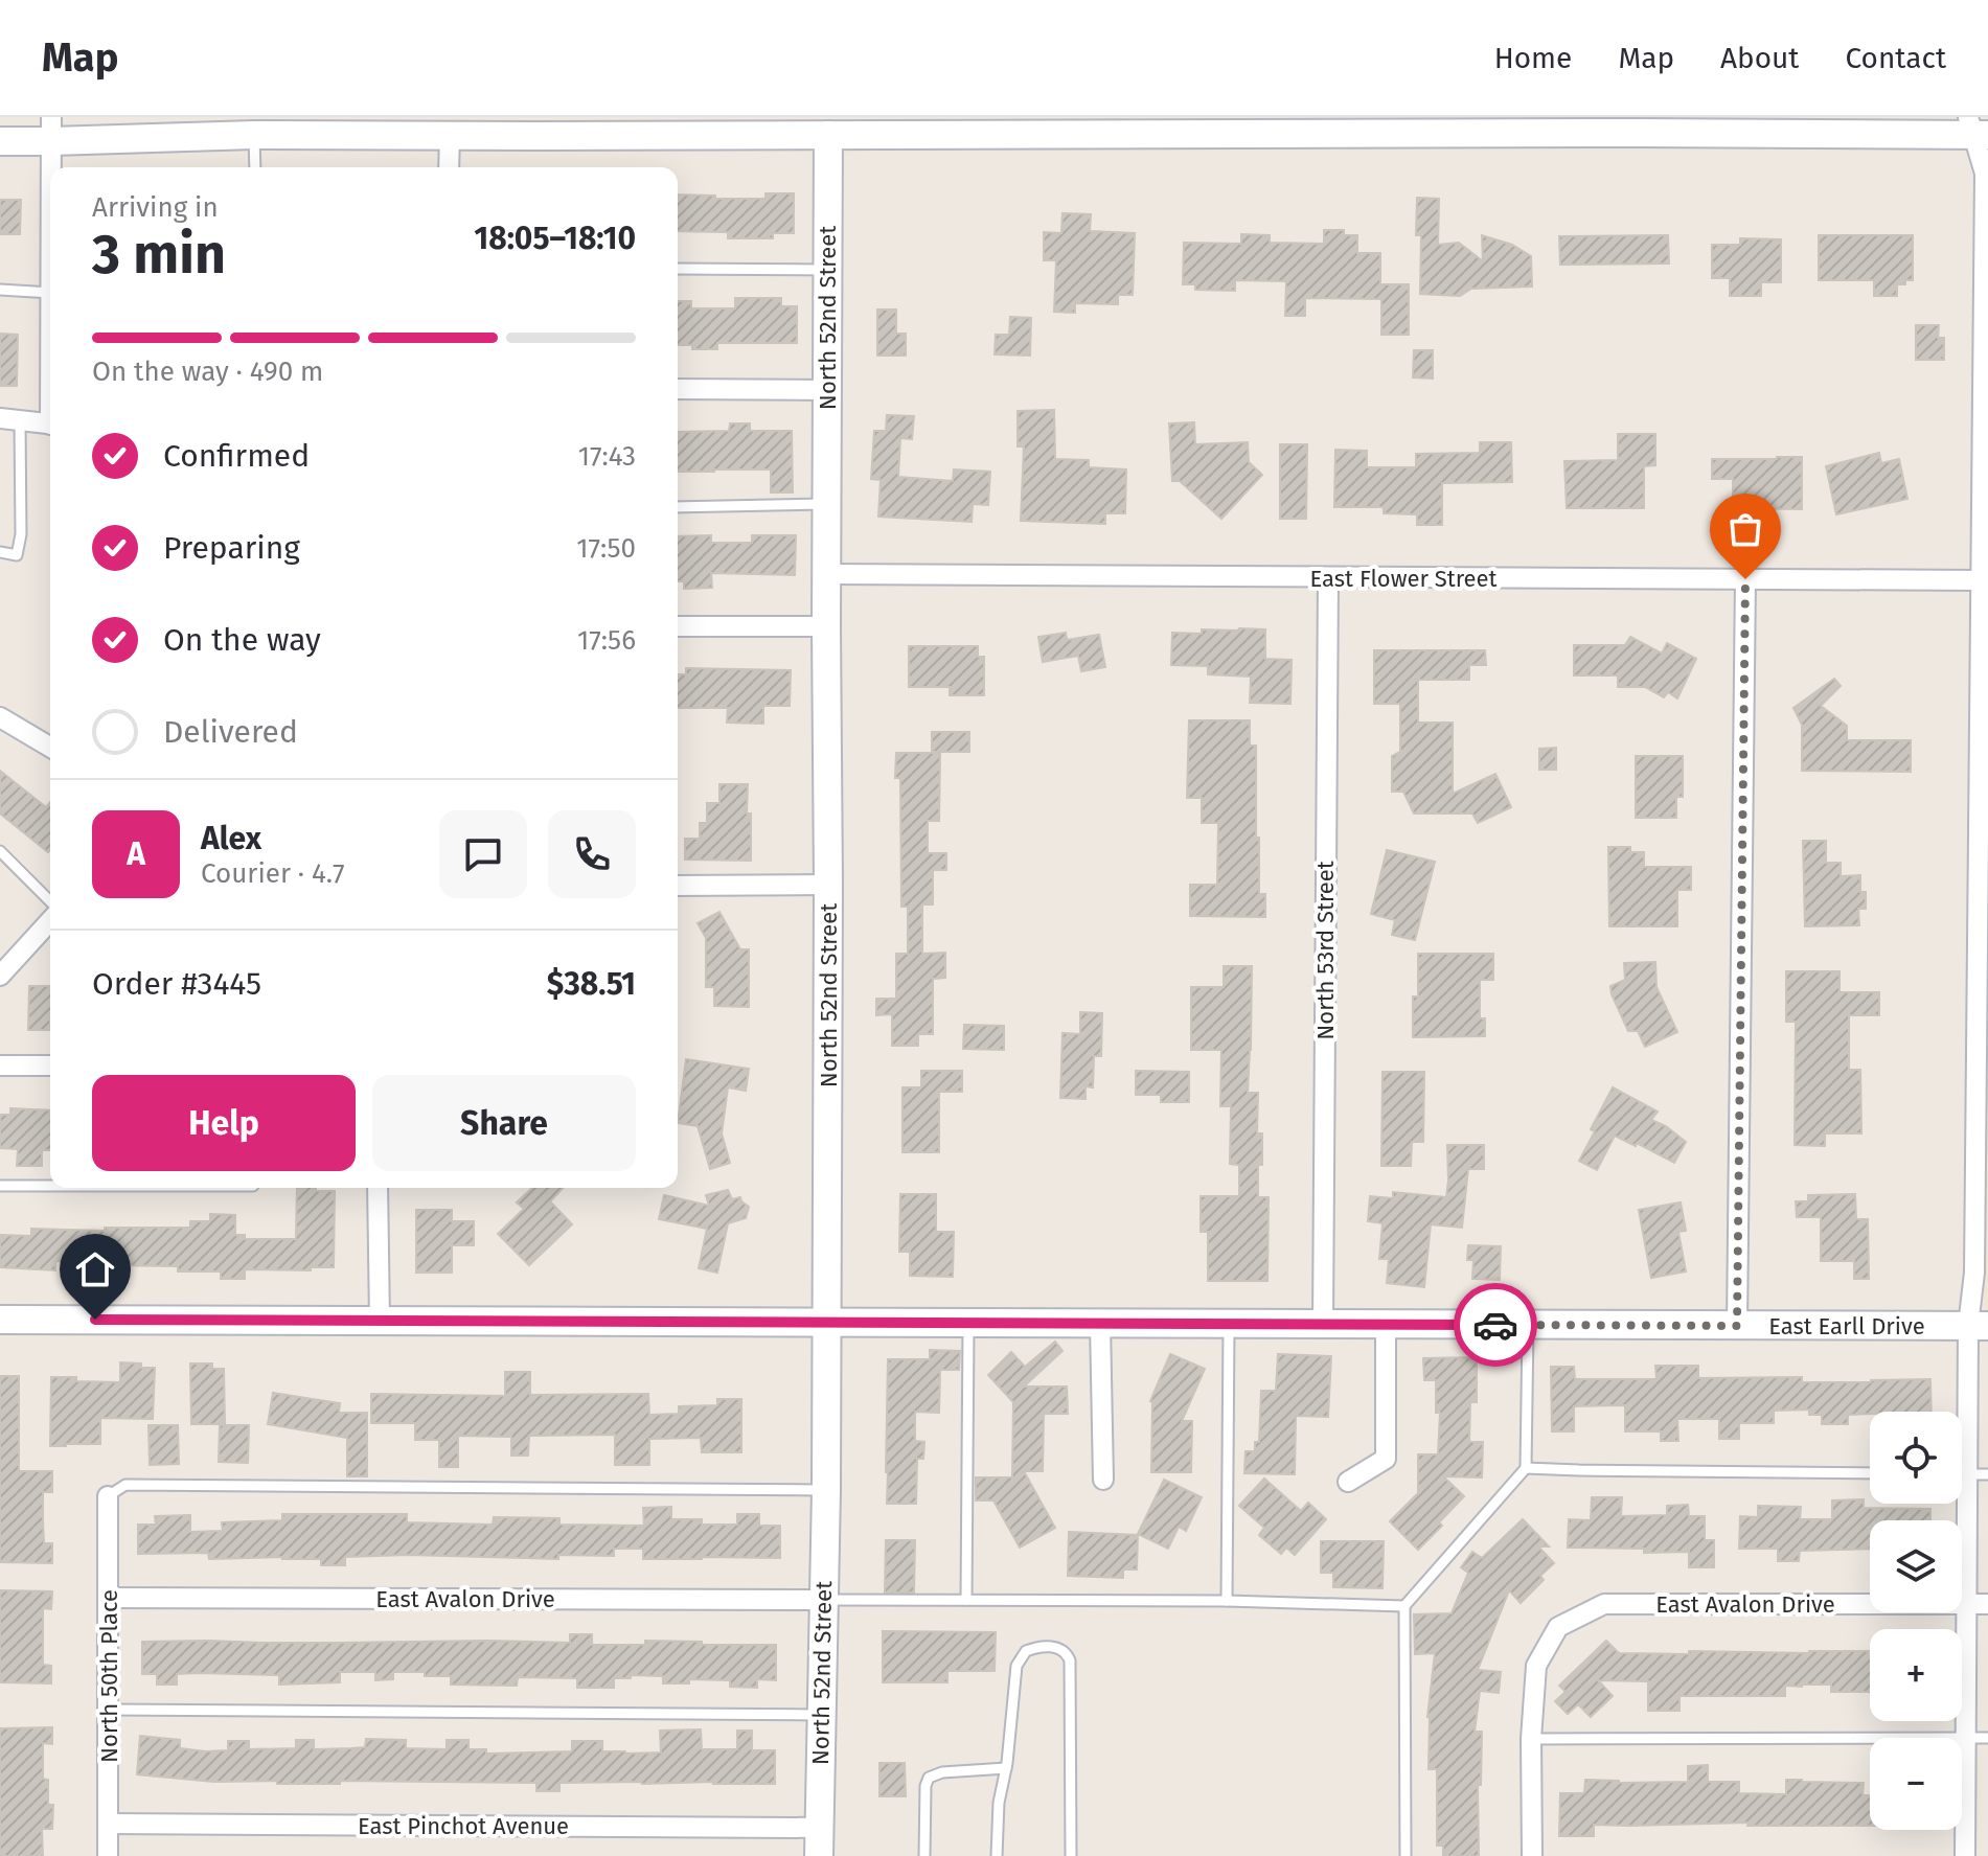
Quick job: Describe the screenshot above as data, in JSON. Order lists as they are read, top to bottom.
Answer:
{
  "streets": {
    "street": [
      "North 52nd Street",
      "East Flower Street",
      "North 53rd Street",
      "East Earll Drive",
      "East Avalon Drive",
      "North 50th Place",
      "East Pinchot Avenue"
    ]
  },
  "crossings": [
    ["North 52nd Street", "East Flower Street"],
    ["North 52nd Street", "East Earll Drive"],
    ["North 52nd Street", "East Avalon Drive"],
    ["North 52nd Street", "East Pinchot Avenue"],
    ["East Flower Street", "North 53rd Street"],
    ["North 53rd Street", "East Earll Drive"],
    ["East Avalon Drive", "North 50th Place"],
    ["North 50th Place", "East Pinchot Avenue"]
  ],
  "page": {
    "header": "Map",
    "nav": [
      "Home",
      "Map",
      "About",
      "Contact"
    ],
    "heading": ["3 min", "Arriving in", "18:05–18:10"],
    "panel": [
      "Alex",
      "Courier · 4.7",
      "Order #3445",
      "$38.51"
    ],
    "bar": "On the way · 490 m",
    "list": [
      ["Confirmed", "17:43"],
      ["Preparing", "17:50"],
      ["On the way", "17:56"],
      "Delivered"
    ],
    "round": "A",
    "buttons": ["Help", "Share"],
    "map_buttons": ["+", "−"]
  }
}
